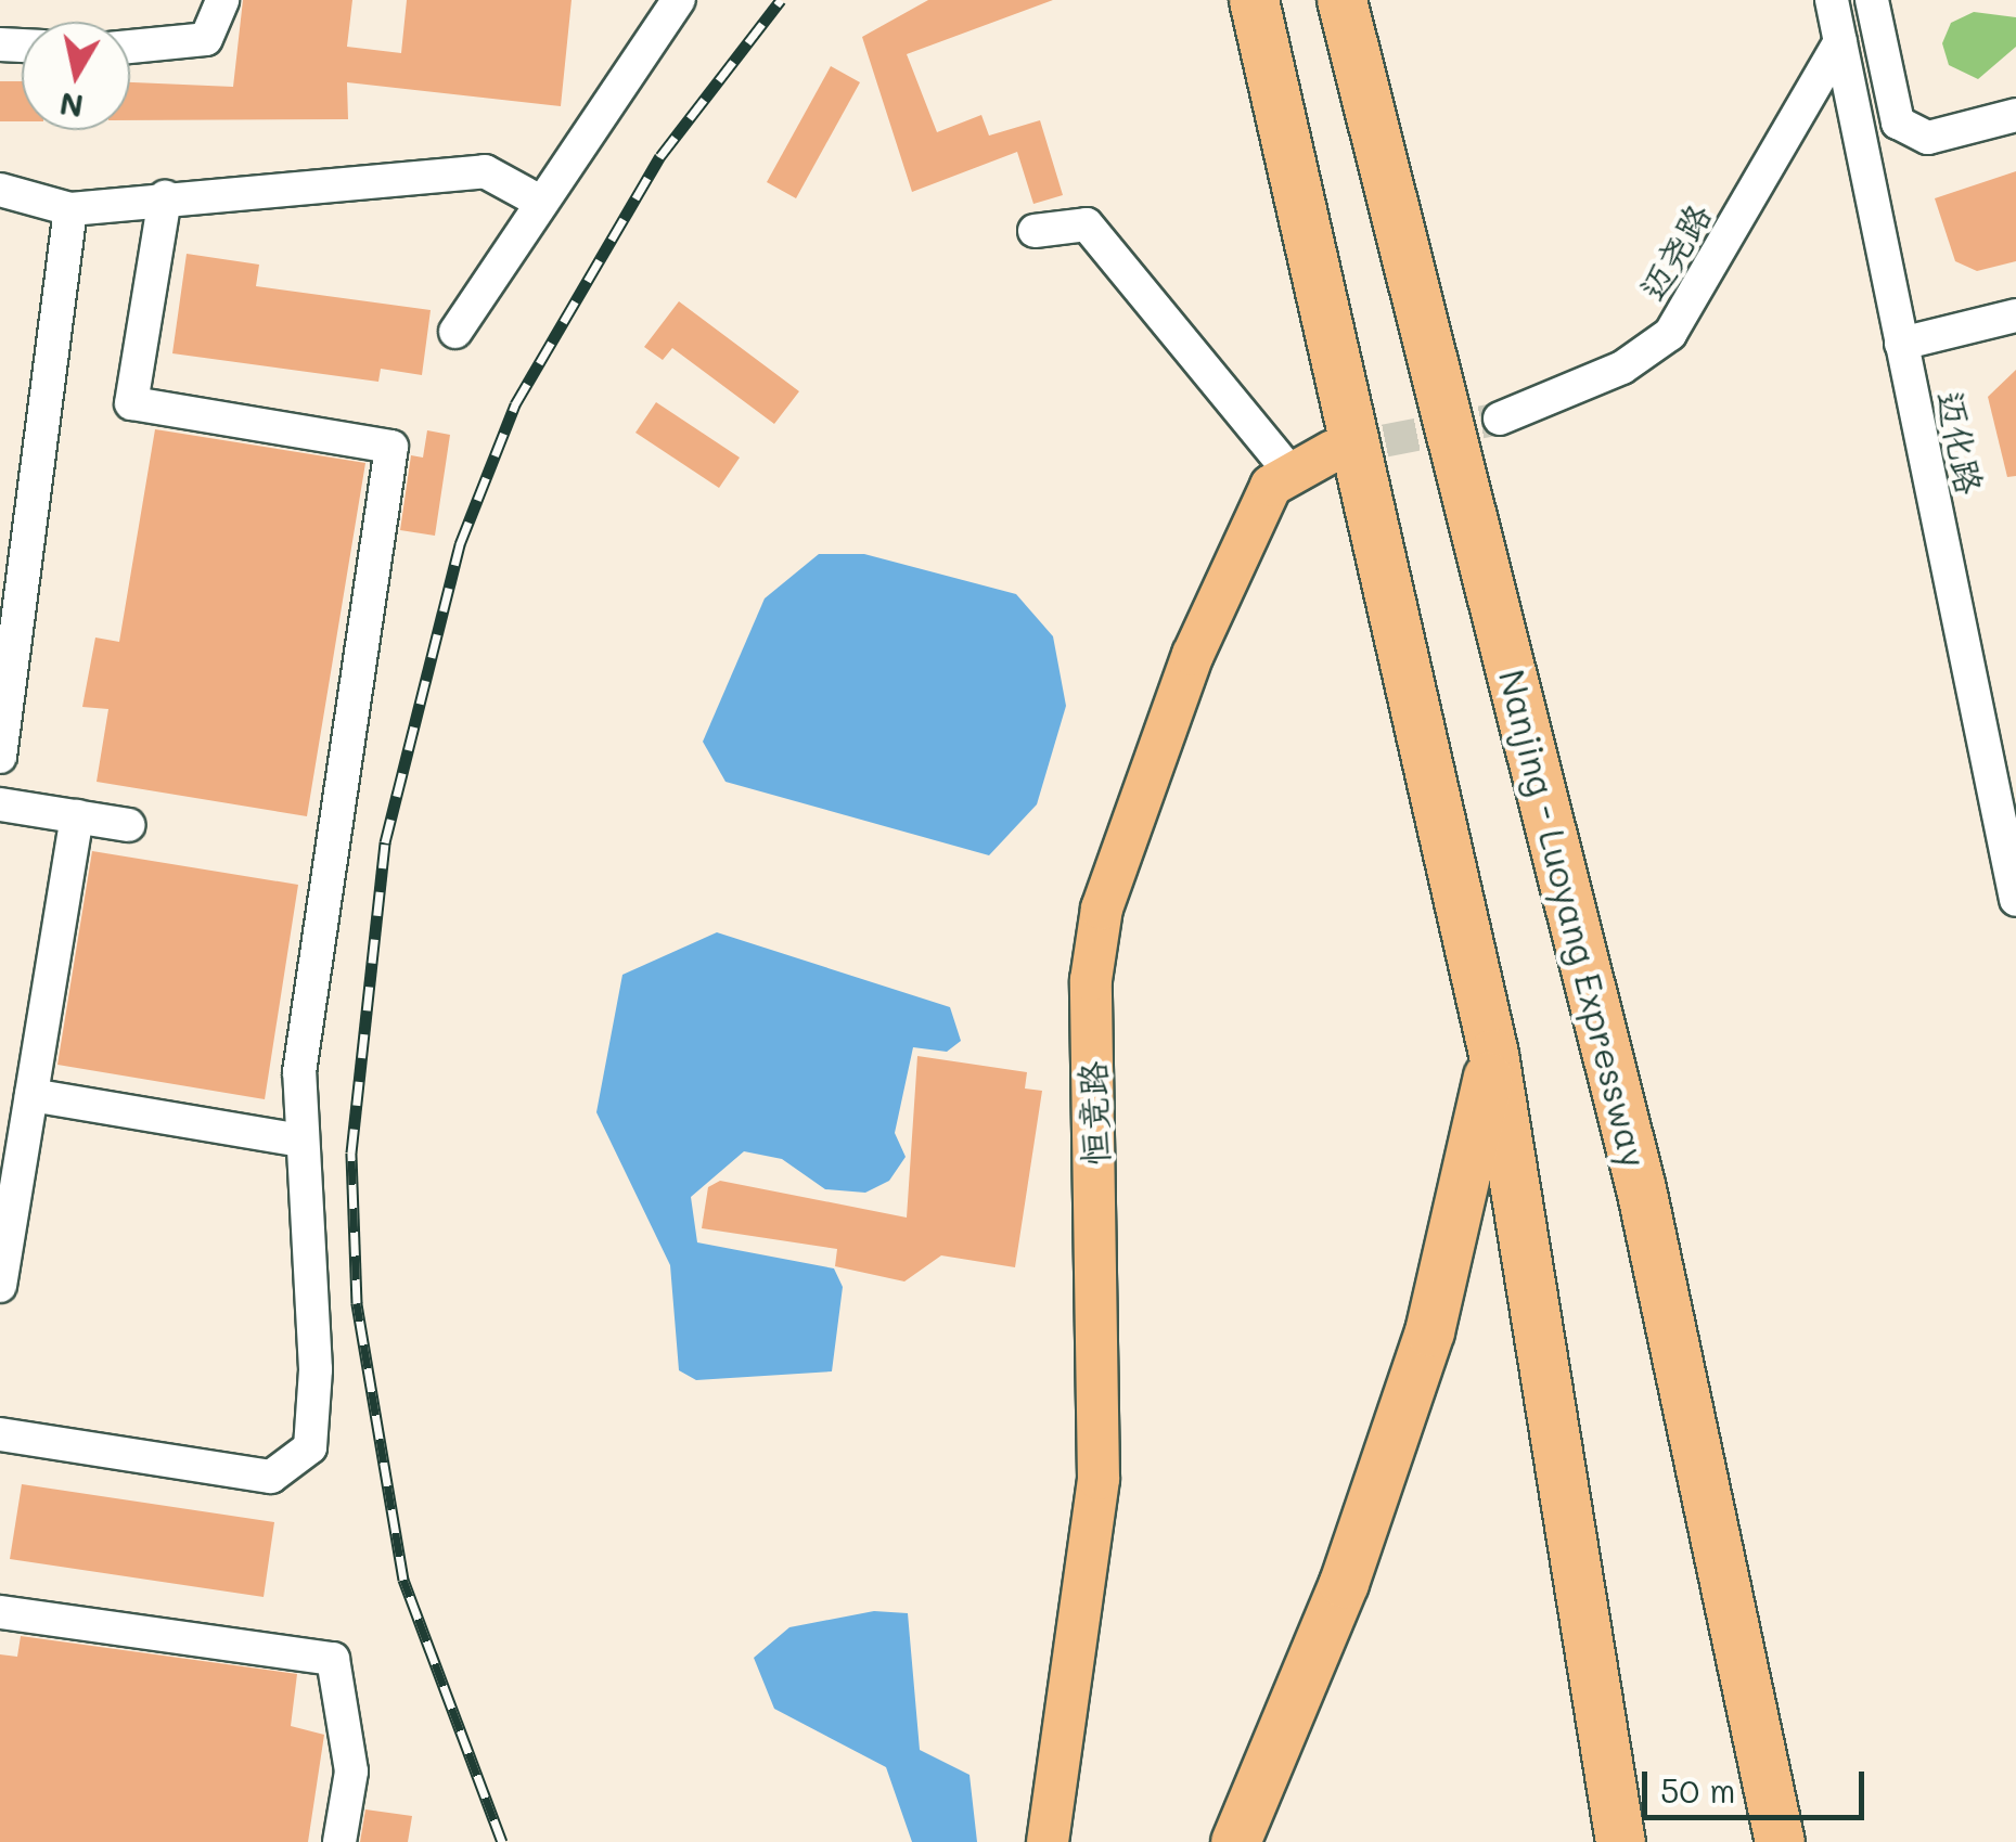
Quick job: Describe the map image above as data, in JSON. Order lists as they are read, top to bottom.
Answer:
{
  "streets": {
    "highway": ["Nanjing - Luoyang Expressway"],
    "main road": ["恒竞路"],
    "street": ["迈尧路", "迈化路"]
  },
  "crossings": [
    ["迈尧路", "迈化路"]
  ],
  "scale_bar": "50 m",
  "north": "bottom"
}
